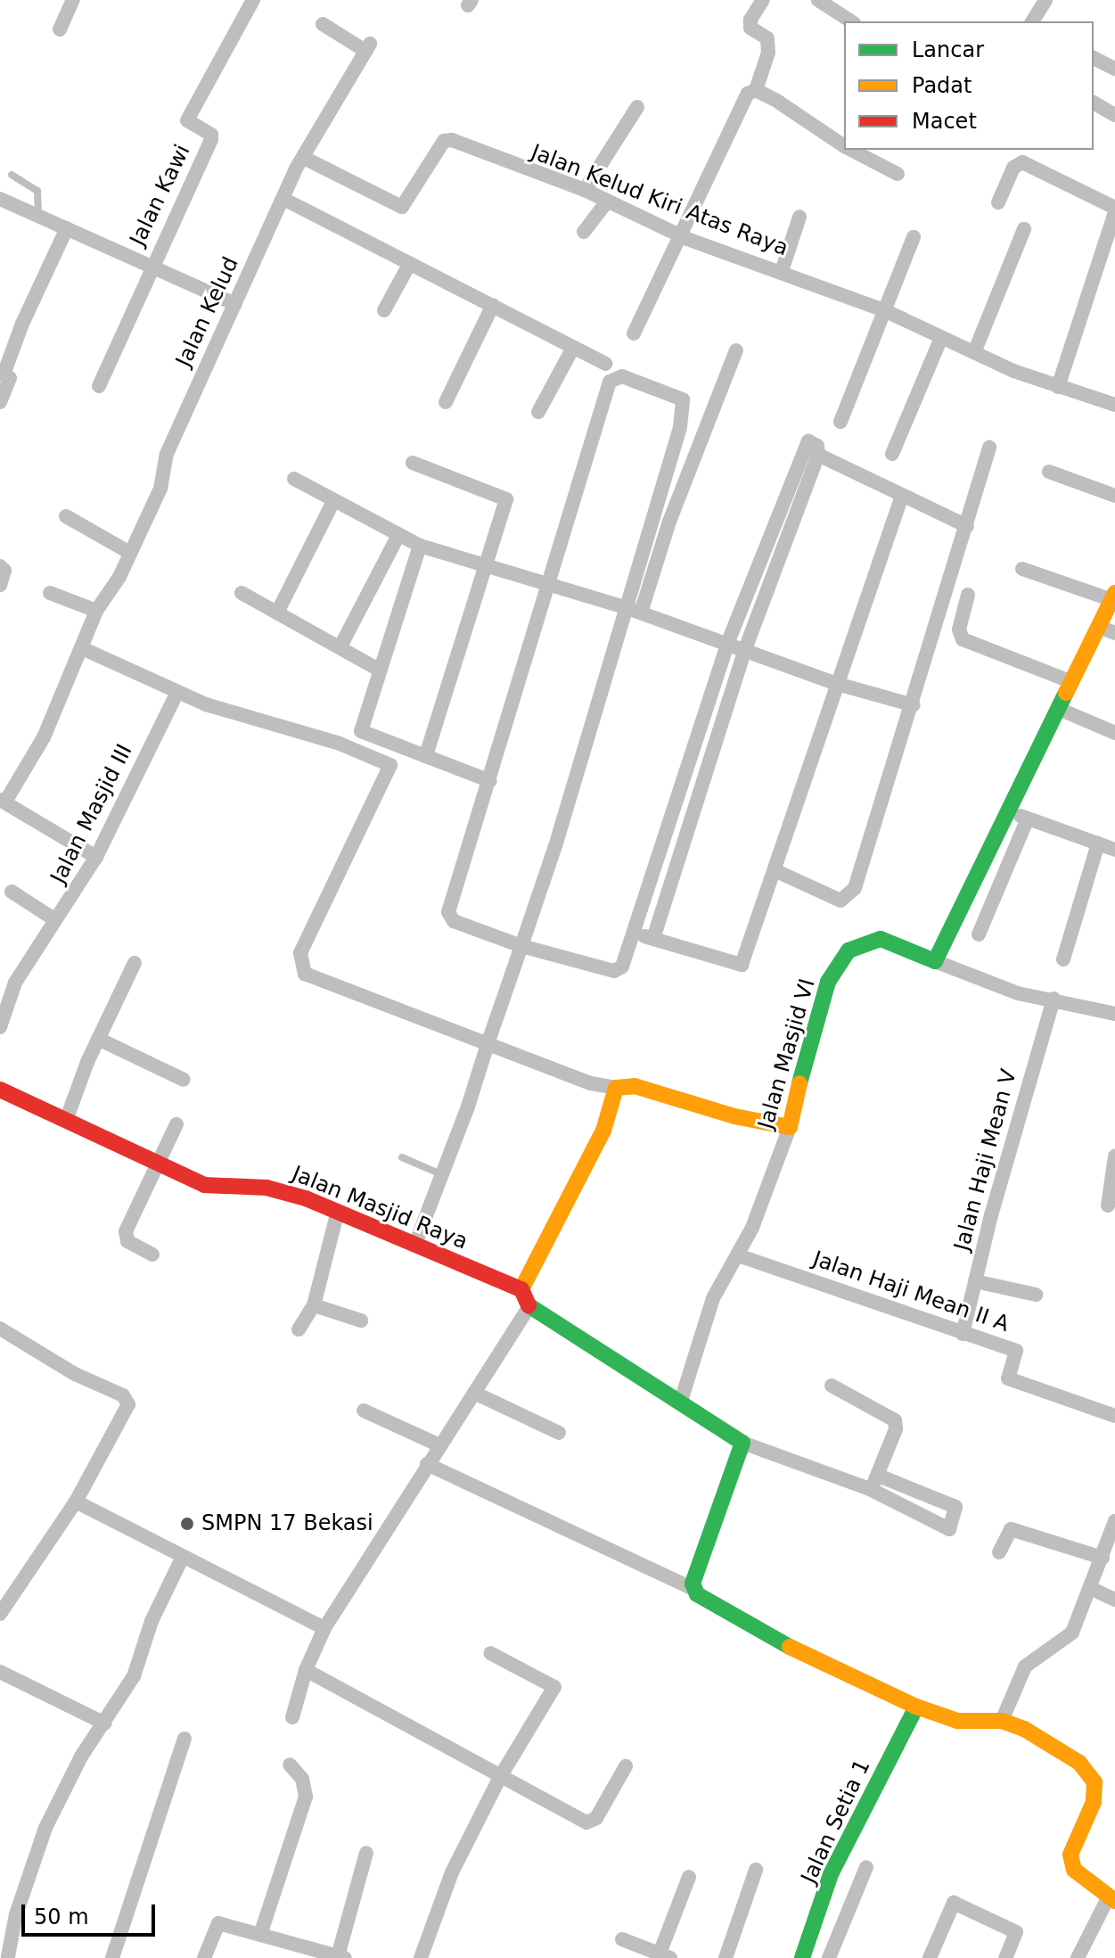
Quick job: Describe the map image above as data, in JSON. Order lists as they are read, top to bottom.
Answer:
{
  "streets": {
    "street": [
      "Jalan Kawi",
      "Jalan Kelud Kiri Atas Raya",
      "Jalan Kelud",
      "Jalan Masjid III",
      "Jalan Masjid VI",
      "Jalan Haji Mean V",
      "Jalan Masjid Raya",
      "Jalan Haji Mean II A",
      "Jalan Setia 1"
    ]
  },
  "crossings": [
    ["Jalan Kelud Kiri Atas Raya", "Jalan Kelud"],
    ["Jalan Masjid VI", "Jalan Haji Mean II A"],
    ["Jalan Haji Mean V", "Jalan Haji Mean II A"]
  ],
  "places": ["SMPN 17 Bekasi"],
  "legend": ["Lancar", "Padat", "Macet"],
  "scale_bar": "50 m"
}
